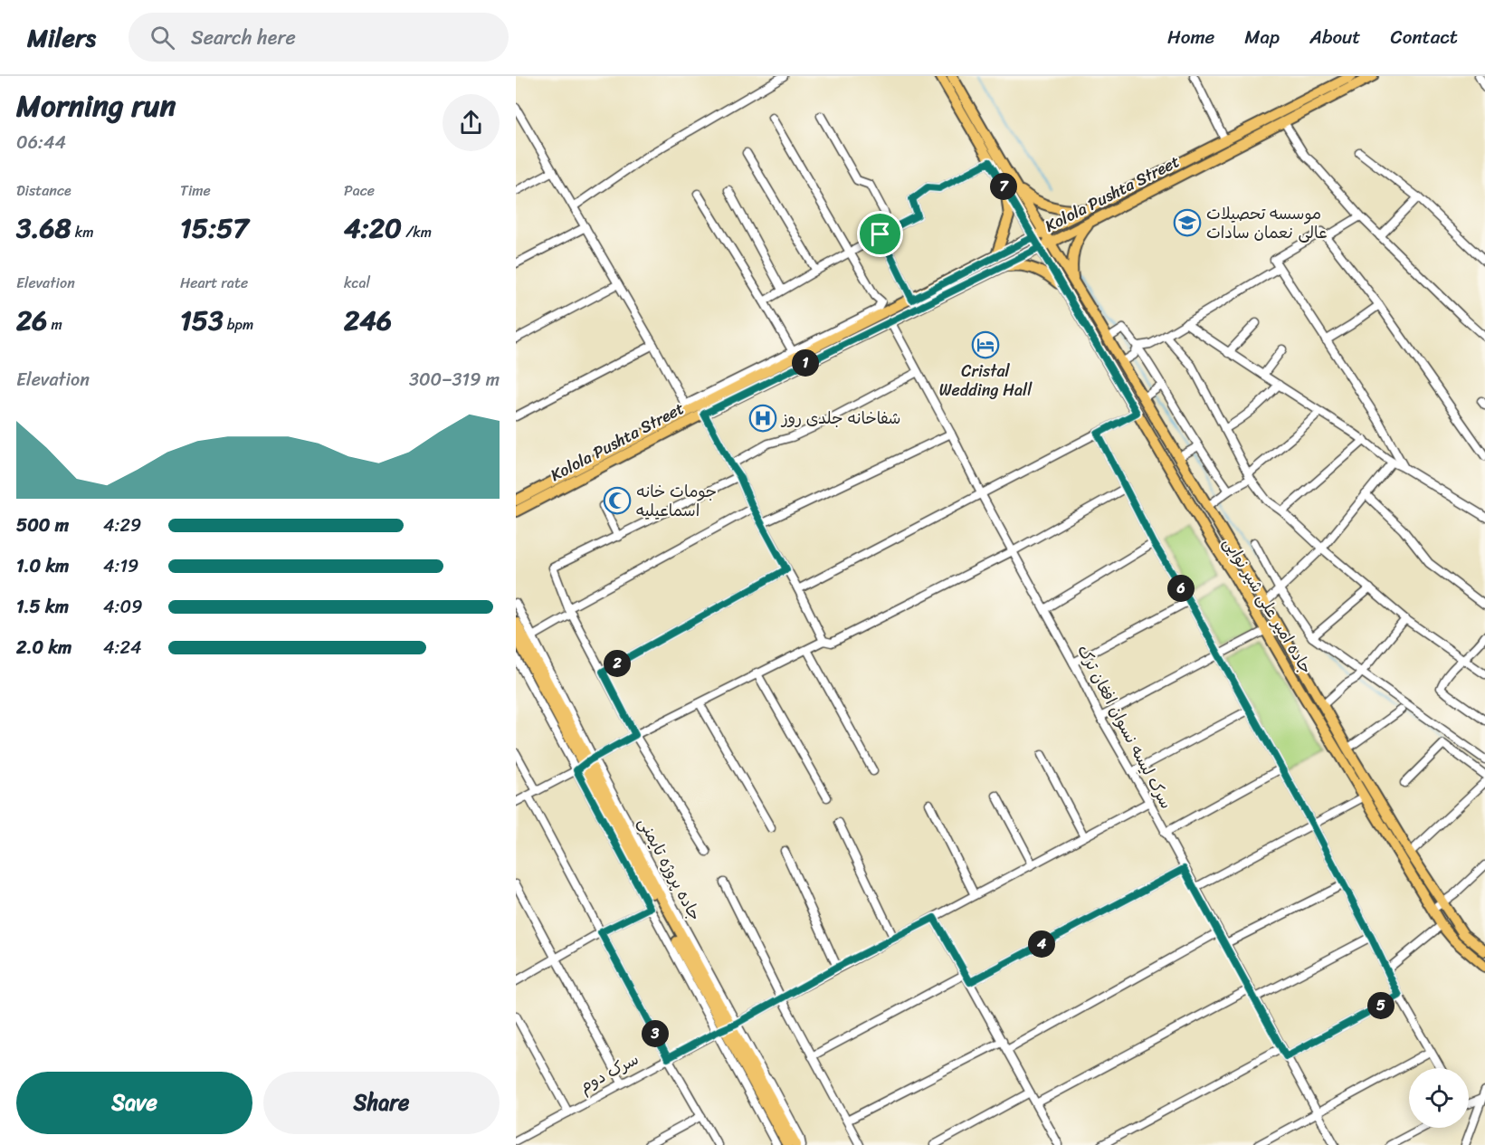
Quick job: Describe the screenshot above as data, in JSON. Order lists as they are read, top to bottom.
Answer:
{
  "streets": {
    "main road": ["Kolola Pushta Street", "جاده امیر علی شیر نوایی", "جاده پروژه تایمنی"],
    "street": ["سرک لیسه نسوان افغان‌ ترک", "سرک دوم"]
  },
  "crossings": [
    ["Kolola Pushta Street", "جاده امیر علی شیر نوایی"],
    ["Kolola Pushta Street", "سرک لیسه نسوان افغان‌ ترک"],
    ["سرک لیسه نسوان افغان‌ ترک", "سرک دوم"],
    ["جاده پروژه تایمنی", "سرک دوم"]
  ],
  "places": {
    "school or university": ["موسسه تحصیلات عالی نعمان سادات"],
    "hotel": ["Cristal Wedding Hall"],
    "hospital": ["شفاخانه جلدی روز"],
    "mosque": ["جومات خانه اسماعيليه"]
  },
  "page": {
    "header": "Milers",
    "search": "Search here",
    "nav": [
      "Home",
      "Map",
      "About",
      "Contact"
    ],
    "heading": ["Morning run", "06:44"],
    "stats": [
      ["Distance", "3.68 km"],
      ["Time", "15:57"],
      ["Pace", "4:20 /km"],
      ["Elevation", "26 m"],
      ["Heart rate", "153 bpm"],
      ["kcal", "246"]
    ],
    "pins": [
      "7",
      "1",
      "6",
      "2",
      "4",
      "5",
      "3"
    ],
    "chart": ["Elevation", "300–319 m"],
    "list": [
      {
        "name": "500 m",
        "note": "4:29"
      },
      {
        "name": "1.0 km",
        "note": "4:19"
      },
      {
        "name": "1.5 km",
        "note": "4:09"
      },
      {
        "name": "2.0 km",
        "note": "4:24"
      }
    ],
    "buttons": ["Save", "Share"]
  }
}
